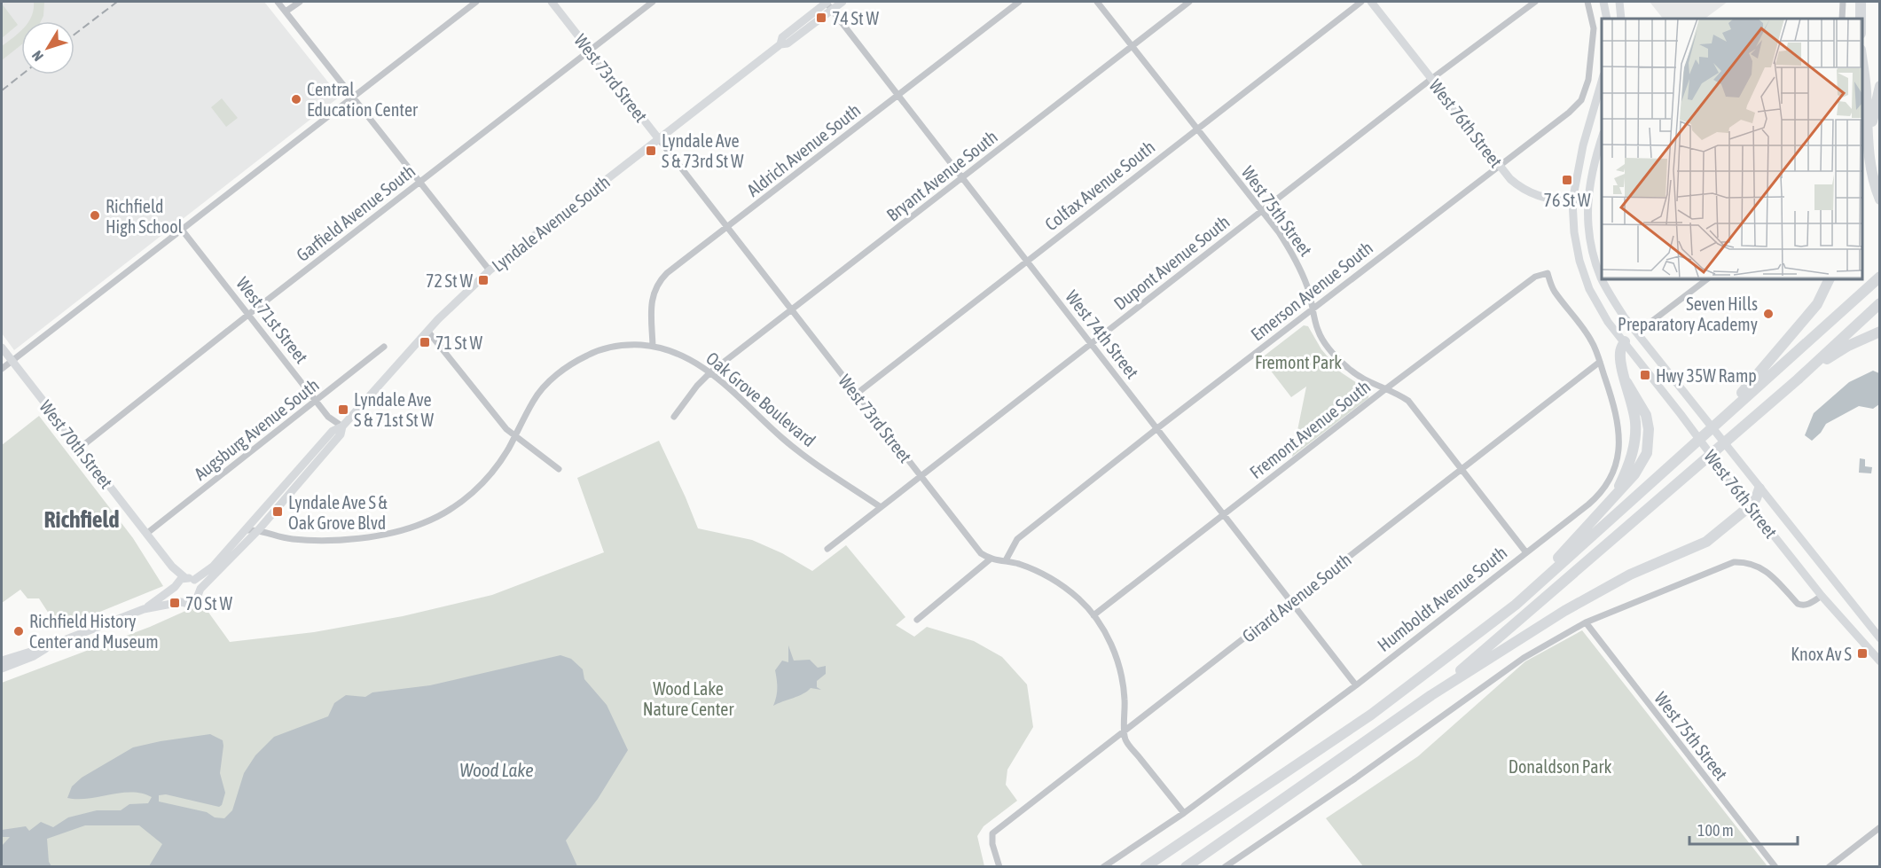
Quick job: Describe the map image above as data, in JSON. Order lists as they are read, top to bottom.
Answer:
{
  "streets": {
    "street": [
      "West 73rd Street",
      "West 76th Street",
      "Aldrich Avenue South",
      "Bryant Avenue South",
      "Colfax Avenue South",
      "West 75th Street",
      "Garfield Avenue South",
      "Lyndale Avenue South",
      "Dupont Avenue South",
      "Emerson Avenue South",
      "West 71st Street",
      "West 74th Street",
      "Oak Grove Boulevard",
      "Augsburg Avenue South",
      "Fremont Avenue South",
      "West 70th Street",
      "Girard Avenue South",
      "Humboldt Avenue South"
    ]
  },
  "crossings": [
    ["West 73rd Street", "Aldrich Avenue South"],
    ["West 73rd Street", "Bryant Avenue South"],
    ["West 73rd Street", "Colfax Avenue South"],
    ["West 73rd Street", "Garfield Avenue South"],
    ["West 73rd Street", "Lyndale Avenue South"],
    ["West 73rd Street", "Dupont Avenue South"],
    ["West 76th Street", "Dupont Avenue South"],
    ["West 76th Street", "Emerson Avenue South"],
    ["Aldrich Avenue South", "West 74th Street"],
    ["Aldrich Avenue South", "Oak Grove Boulevard"],
    ["Bryant Avenue South", "West 75th Street"],
    ["Bryant Avenue South", "West 74th Street"],
    ["Bryant Avenue South", "Oak Grove Boulevard"],
    ["Colfax Avenue South", "West 75th Street"],
    ["Colfax Avenue South", "West 74th Street"],
    ["West 75th Street", "Dupont Avenue South"],
    ["West 75th Street", "Emerson Avenue South"],
    ["West 75th Street", "Fremont Avenue South"],
    ["West 75th Street", "Girard Avenue South"],
    ["West 75th Street", "Humboldt Avenue South"],
    ["Garfield Avenue South", "West 71st Street"],
    ["Garfield Avenue South", "West 70th Street"],
    ["Lyndale Avenue South", "West 71st Street"],
    ["Lyndale Avenue South", "West 74th Street"],
    ["Lyndale Avenue South", "Oak Grove Boulevard"],
    ["Lyndale Avenue South", "West 70th Street"],
    ["Dupont Avenue South", "West 74th Street"],
    ["Dupont Avenue South", "Oak Grove Boulevard"],
    ["Emerson Avenue South", "West 74th Street"],
    ["West 71st Street", "Augsburg Avenue South"],
    ["West 74th Street", "Fremont Avenue South"],
    ["West 74th Street", "Girard Avenue South"],
    ["West 74th Street", "Humboldt Avenue South"],
    ["Augsburg Avenue South", "West 70th Street"],
    ["Fremont Avenue South", "Humboldt Avenue South"],
    ["Girard Avenue South", "Humboldt Avenue South"]
  ],
  "districts": ["Richfield"],
  "water": ["Wood Lake"],
  "parks": ["Fremont Park", "Wood Lake Nature Center", "Donaldson Park"],
  "places": {
    "transit": [
      "74 St W",
      "Lyndale Ave S & 73rd St W",
      "76 St W",
      "72 St W",
      "71 St W",
      "Hwy 35W Ramp",
      "Lyndale Ave S & 71st St W",
      "Lyndale Ave S & Oak Grove Blvd",
      "70 St W",
      "Knox Av S"
    ],
    "other": [
      "Central Education Center",
      "Richfield High School",
      "Seven Hills Preparatory Academy",
      "Richfield History Center and Museum"
    ]
  },
  "scale_bar": "100 m",
  "north": "bottom left"
}
